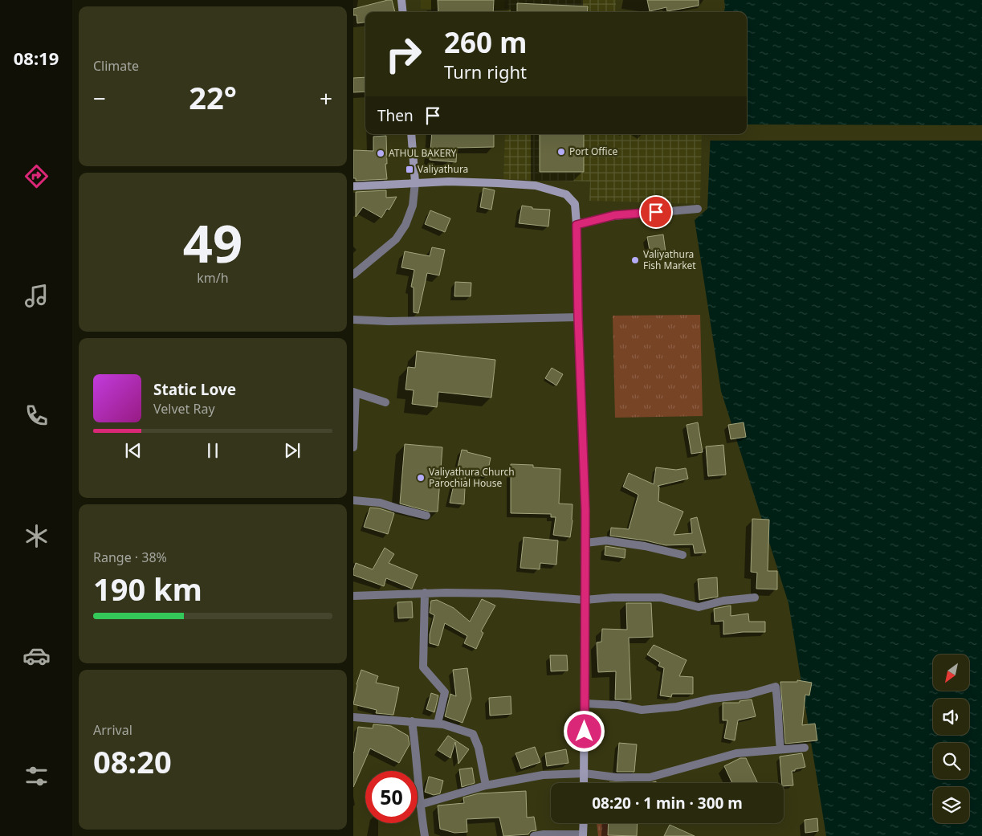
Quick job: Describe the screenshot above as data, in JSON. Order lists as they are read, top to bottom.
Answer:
{
  "places": {
    "other": [
      "Port Office",
      "ATHUL BAKERY",
      "Valiyathura Fish Market",
      "Valiyathura Church Parochial House"
    ],
    "transit": ["Valiyathura"]
  },
  "north": "bottom left",
  "page": {
    "tabs": "08:19",
    "tile": [
      "Climate",
      ["49", "km/h"],
      ["Range · 38%", "190 km"],
      ["Arrival", "08:20"]
    ],
    "turn": ["260 m", "Turn right"],
    "heat": ["−", "22°", "+"],
    "then": "Then",
    "song": ["Static Love", "Velvet Ray"],
    "limit": "50",
    "trip": "08:20 · 1 min · 300 m"
  }
}
